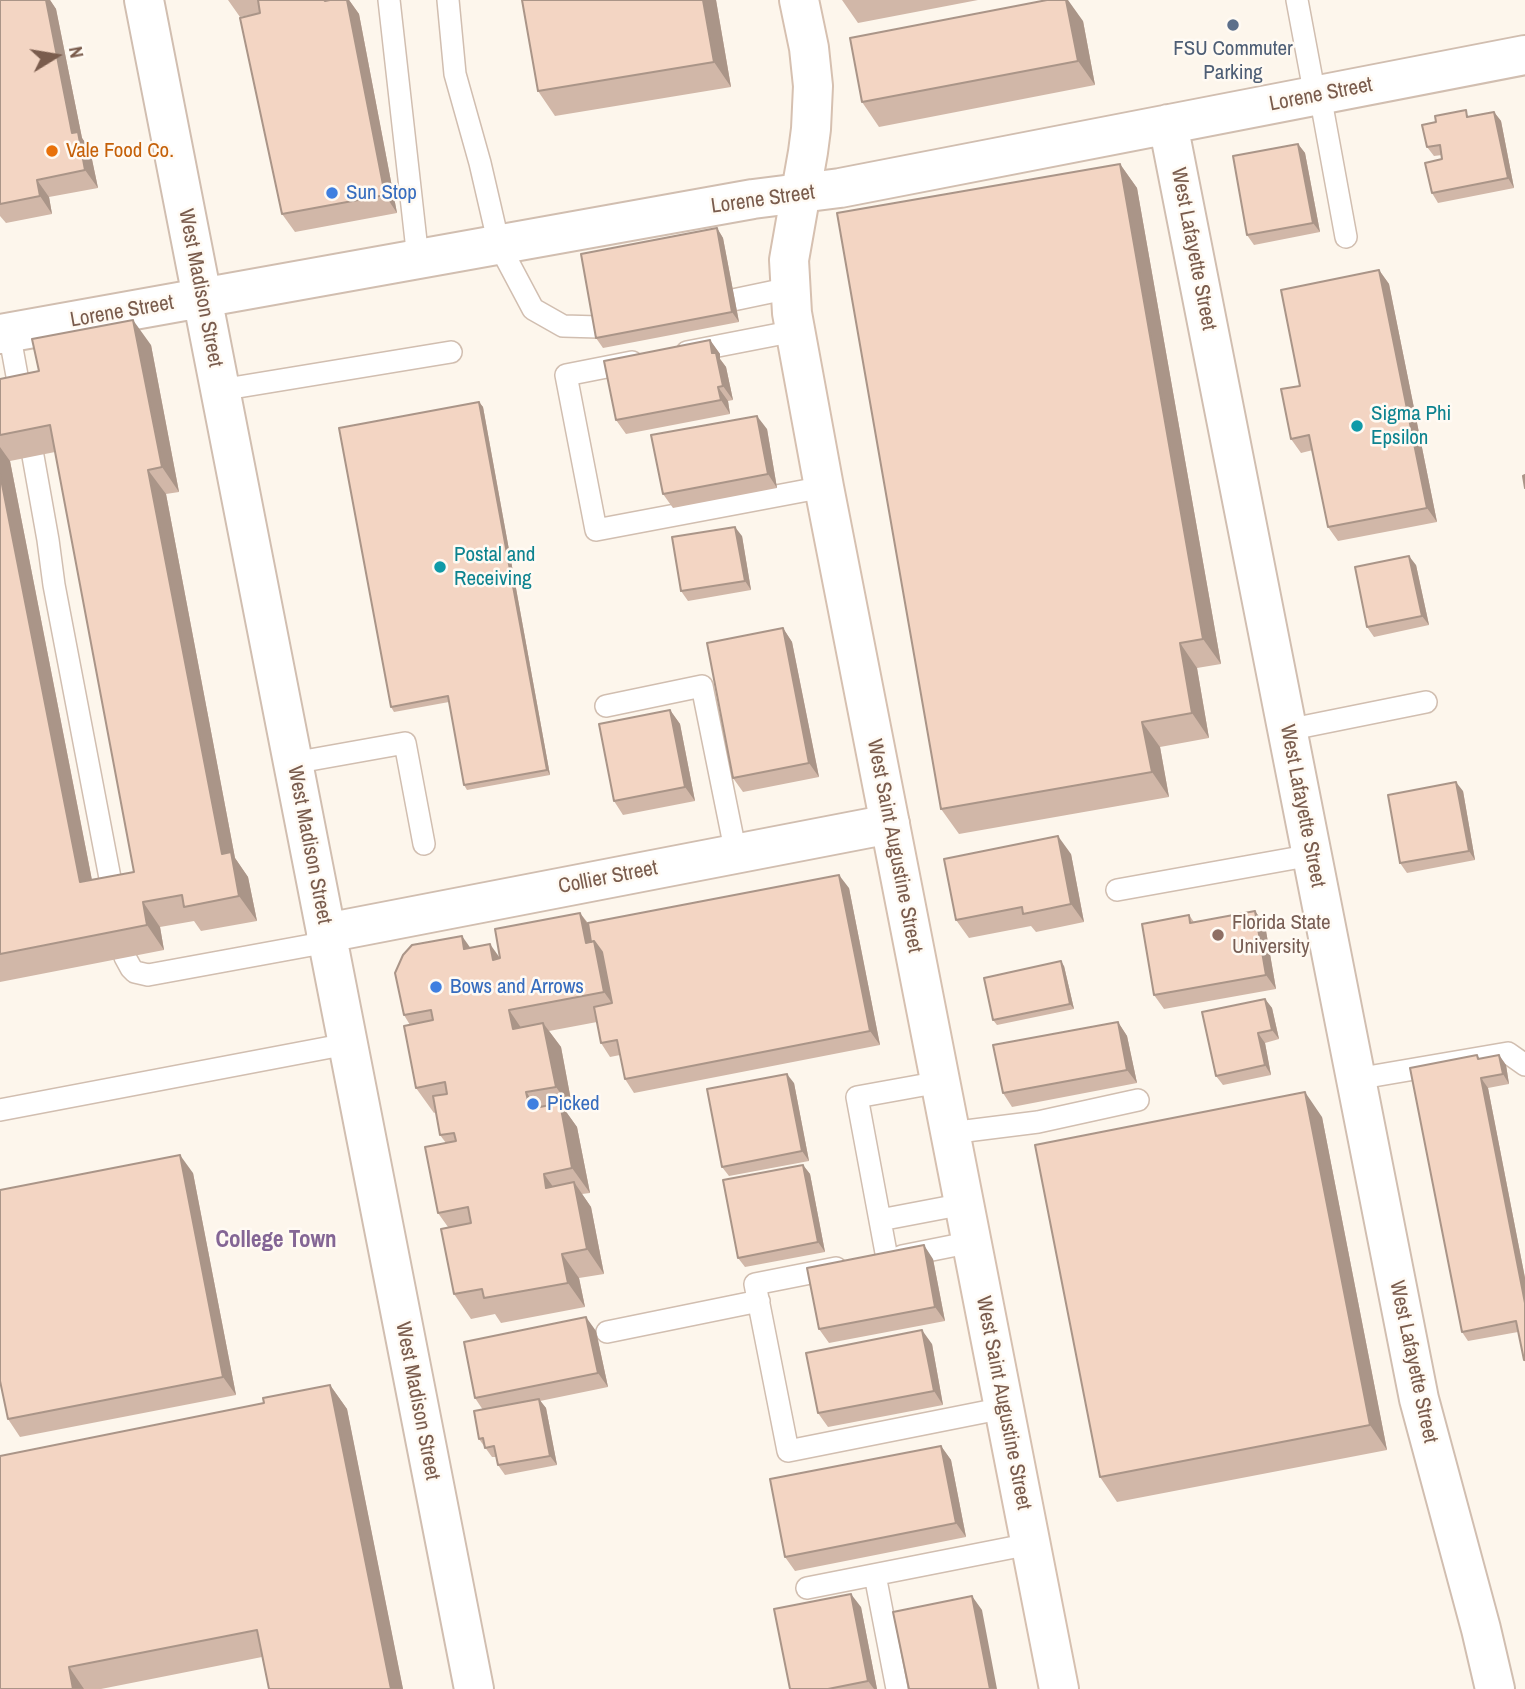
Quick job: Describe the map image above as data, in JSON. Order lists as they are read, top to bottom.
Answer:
{
  "streets": {
    "street": [
      "Lorene Street",
      "West Lafayette Street",
      "West Madison Street",
      "West Saint Augustine Street",
      "Collier Street"
    ]
  },
  "crossings": [
    ["Lorene Street", "West Lafayette Street"],
    ["Lorene Street", "West Madison Street"],
    ["Lorene Street", "West Saint Augustine Street"],
    ["West Madison Street", "Collier Street"],
    ["West Saint Augustine Street", "Collier Street"]
  ],
  "districts": ["College Town"],
  "places": [
    "FSU Commuter Parking",
    "Vale Food Co.",
    "Sun Stop",
    "Sigma Phi Epsilon",
    "Postal and Receiving",
    "Florida State University",
    "Bows and Arrows",
    "Picked"
  ],
  "north": "right"
}
